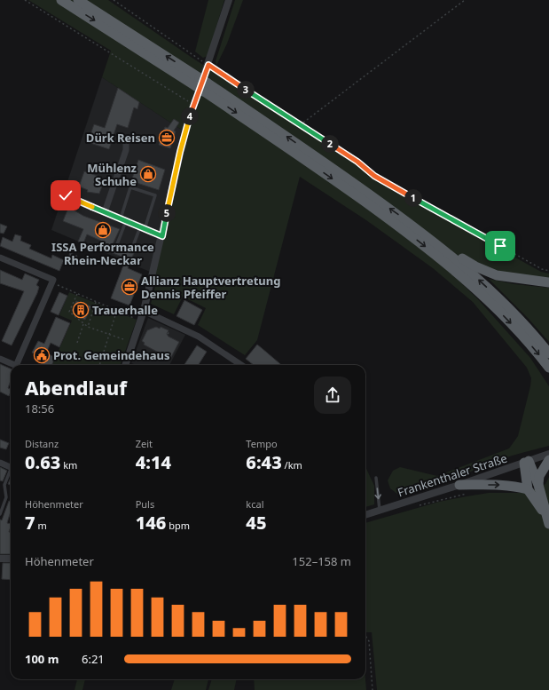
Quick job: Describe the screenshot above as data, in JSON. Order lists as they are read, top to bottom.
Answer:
{
  "streets": {
    "street": ["Frankenthaler Straße"]
  },
  "places": {
    "office": ["Dürk Reisen", "Allianz Hauptvertretung Dennis Pfeiffer"],
    "shop": ["Mühlenz Schuhe", "ISSA Performance Rhein-Neckar"],
    "building": ["Trauerhalle"],
    "public building": ["Prot. Gemeindehaus"]
  },
  "page": {
    "pins": [
      "3",
      "4",
      "2",
      "1",
      "5"
    ],
    "heading": ["Abendlauf", "18:56"],
    "stats": [
      ["Distanz", "0.63 km"],
      ["Zeit", "4:14"],
      ["Tempo", "6:43 /km"],
      ["Höhenmeter", "7 m"],
      ["Puls", "146 bpm"],
      ["kcal", "45"]
    ],
    "chart": ["Höhenmeter", "152–158 m"],
    "list": [
      {
        "name": "100 m",
        "note": "6:21"
      }
    ]
  }
}
